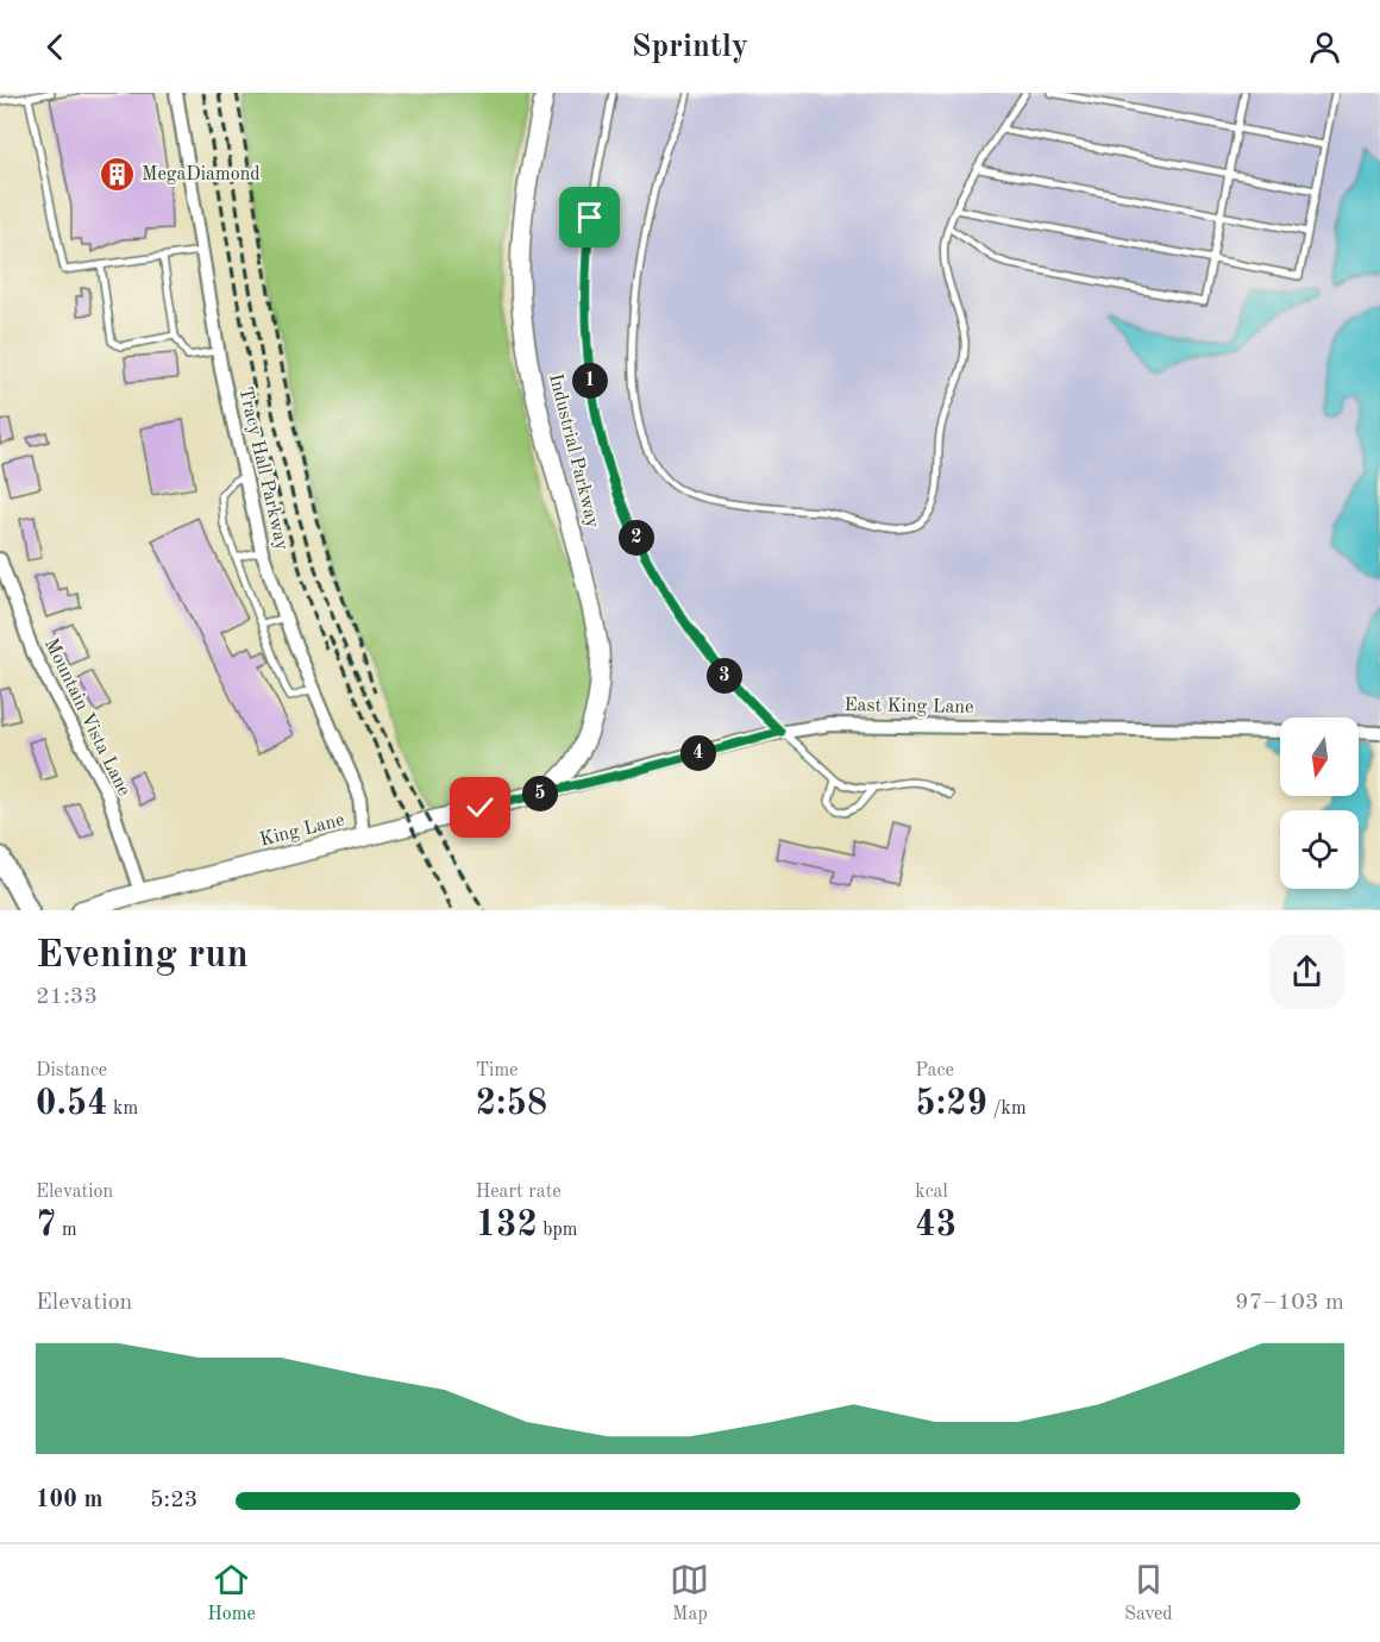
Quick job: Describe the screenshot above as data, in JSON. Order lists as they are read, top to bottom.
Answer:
{
  "streets": {
    "street": [
      "Industrial Parkway",
      "Tracy Hall Parkway",
      "East King Lane",
      "Mountain Vista Lane",
      "King Lane"
    ]
  },
  "crossings": [
    ["Industrial Parkway", "East King Lane"],
    ["Industrial Parkway", "King Lane"],
    ["Tracy Hall Parkway", "King Lane"],
    ["East King Lane", "King Lane"],
    ["Mountain Vista Lane", "King Lane"]
  ],
  "places": {
    "building": ["MegaDiamond"]
  },
  "north": "bottom",
  "page": {
    "header": "Sprintly",
    "pins": [
      "1",
      "2",
      "3",
      "4",
      "5"
    ],
    "heading": ["Evening run", "21:33"],
    "stats": [
      ["Distance", "0.54 km"],
      ["Time", "2:58"],
      ["Pace", "5:29 /km"],
      ["Elevation", "7 m"],
      ["Heart rate", "132 bpm"],
      ["kcal", "43"]
    ],
    "chart": ["Elevation", "97–103 m"],
    "list": [
      {
        "name": "100 m",
        "note": "5:23"
      }
    ],
    "tabs": ["Home", "Map", "Saved"]
  }
}
